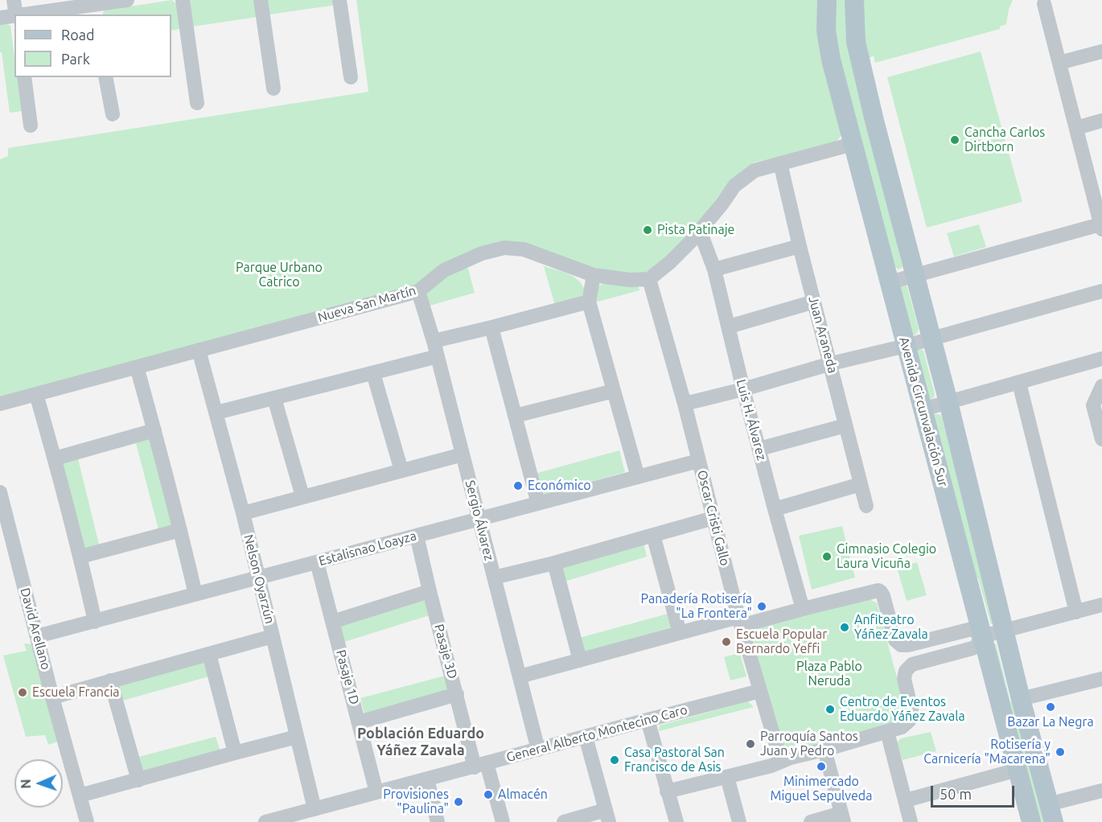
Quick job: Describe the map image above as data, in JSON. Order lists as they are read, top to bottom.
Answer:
{
  "streets": {
    "main road": ["Avenida Circunvalación Sur"],
    "street": [
      "Nueva San Martín",
      "Juan Araneda",
      "Luis H. Álvarez",
      "Oscar Cristi Gallo",
      "Sergio Álvarez",
      "Estalisnao Loayza",
      "Nelson Oyarzún",
      "David Arellano",
      "Pasaje 3D",
      "Pasaje 1D",
      "General Alberto Montecino Caro"
    ]
  },
  "crossings": [
    ["Nueva San Martín", "Oscar Cristi Gallo"],
    ["Nueva San Martín", "Sergio Álvarez"],
    ["Nueva San Martín", "Nelson Oyarzún"],
    ["Oscar Cristi Gallo", "Estalisnao Loayza"],
    ["Oscar Cristi Gallo", "General Alberto Montecino Caro"],
    ["Sergio Álvarez", "Estalisnao Loayza"],
    ["Sergio Álvarez", "General Alberto Montecino Caro"],
    ["Estalisnao Loayza", "Nelson Oyarzún"],
    ["Estalisnao Loayza", "David Arellano"],
    ["Estalisnao Loayza", "Pasaje 3D"],
    ["Estalisnao Loayza", "Pasaje 1D"],
    ["Nelson Oyarzún", "General Alberto Montecino Caro"],
    ["Pasaje 3D", "General Alberto Montecino Caro"],
    ["Pasaje 1D", "General Alberto Montecino Caro"]
  ],
  "districts": ["Población Eduardo Yáñez Zavala"],
  "parks": ["Parque Urbano Catrico", "Plaza Pablo Neruda"],
  "places": [
    "Cancha Carlos Dirtborn",
    "Pista Patinaje",
    "Económico",
    "Gimnasio Colegio Laura Vicuña",
    "Panadería Rotisería \"La Frontera\"",
    "Anfiteatro Yáñez Zavala",
    "Escuela Popular Bernardo Yeffi",
    "Escuela Francia",
    "Bazar La Negra",
    "Centro de Eventos Eduardo Yáñez Zavala",
    "Parroquía Santos Juan y Pedro",
    "Rotisería y Carnicería \"Macarena\"",
    "Casa Pastoral San Francisco de Asis",
    "Minimercado Miguel Sepulveda",
    "Almacén",
    "Provisiones \"Paulina\""
  ],
  "legend": ["Road", "Park"],
  "scale_bar": "50 m",
  "north": "left"
}
